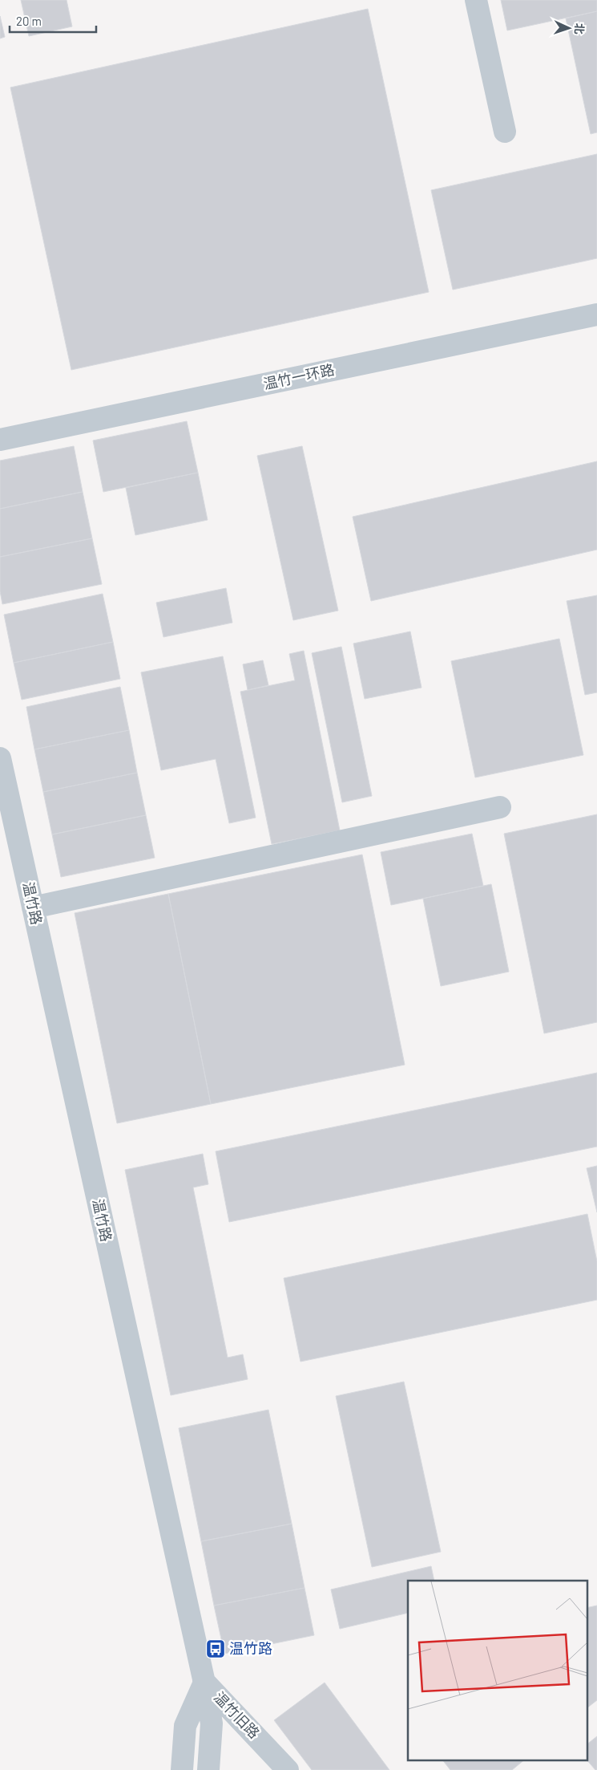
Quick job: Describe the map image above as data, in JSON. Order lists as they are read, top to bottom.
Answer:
{
  "streets": {
    "street": ["温竹一环路", "温竹路", "温竹旧路"]
  },
  "crossings": [
    ["温竹路", "温竹旧路"]
  ],
  "places": {
    "bus stop": ["温竹路"]
  },
  "scale_bar": "20 m",
  "north": "right"
}
